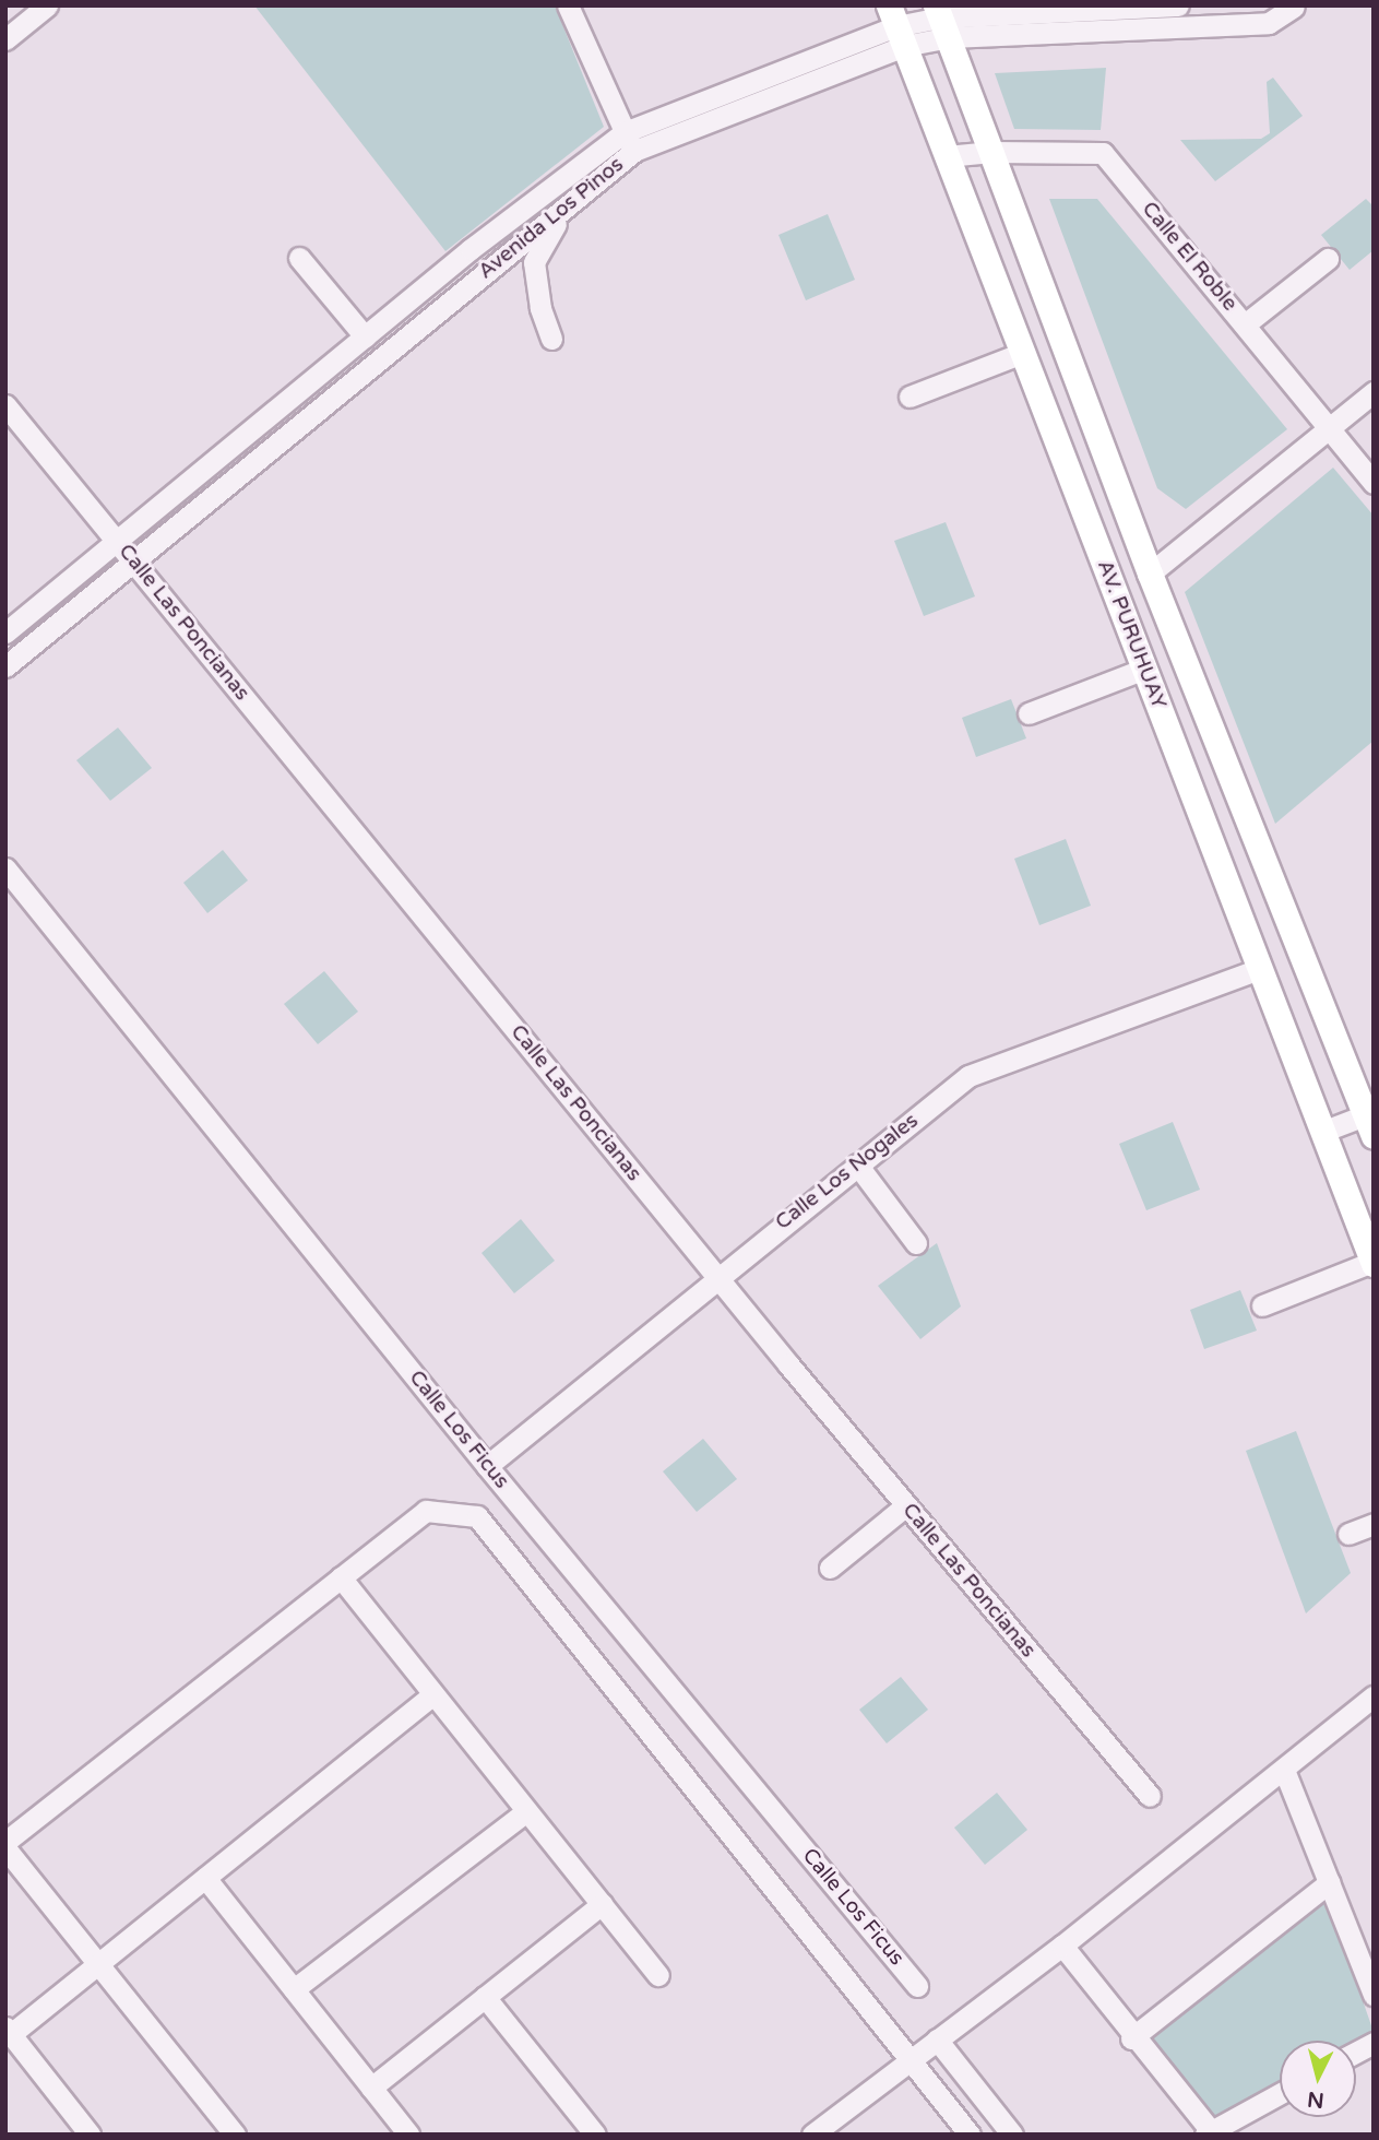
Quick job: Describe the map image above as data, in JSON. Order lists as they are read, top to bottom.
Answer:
{
  "streets": {
    "main road": ["AV. PURUHUAY"],
    "street": [
      "Avenida Los Pinos",
      "Calle El Roble",
      "Calle Las Poncianas",
      "Calle Los Nogales",
      "Calle Los Ficus"
    ]
  },
  "crossings": [
    ["Avenida Los Pinos", "Calle Las Poncianas"],
    ["Avenida Los Pinos", "AV. PURUHUAY"],
    ["Calle El Roble", "AV. PURUHUAY"],
    ["Calle Las Poncianas", "Calle Los Nogales"],
    ["AV. PURUHUAY", "Calle Los Nogales"],
    ["Calle Los Nogales", "Calle Los Ficus"]
  ],
  "north": "bottom"
}
